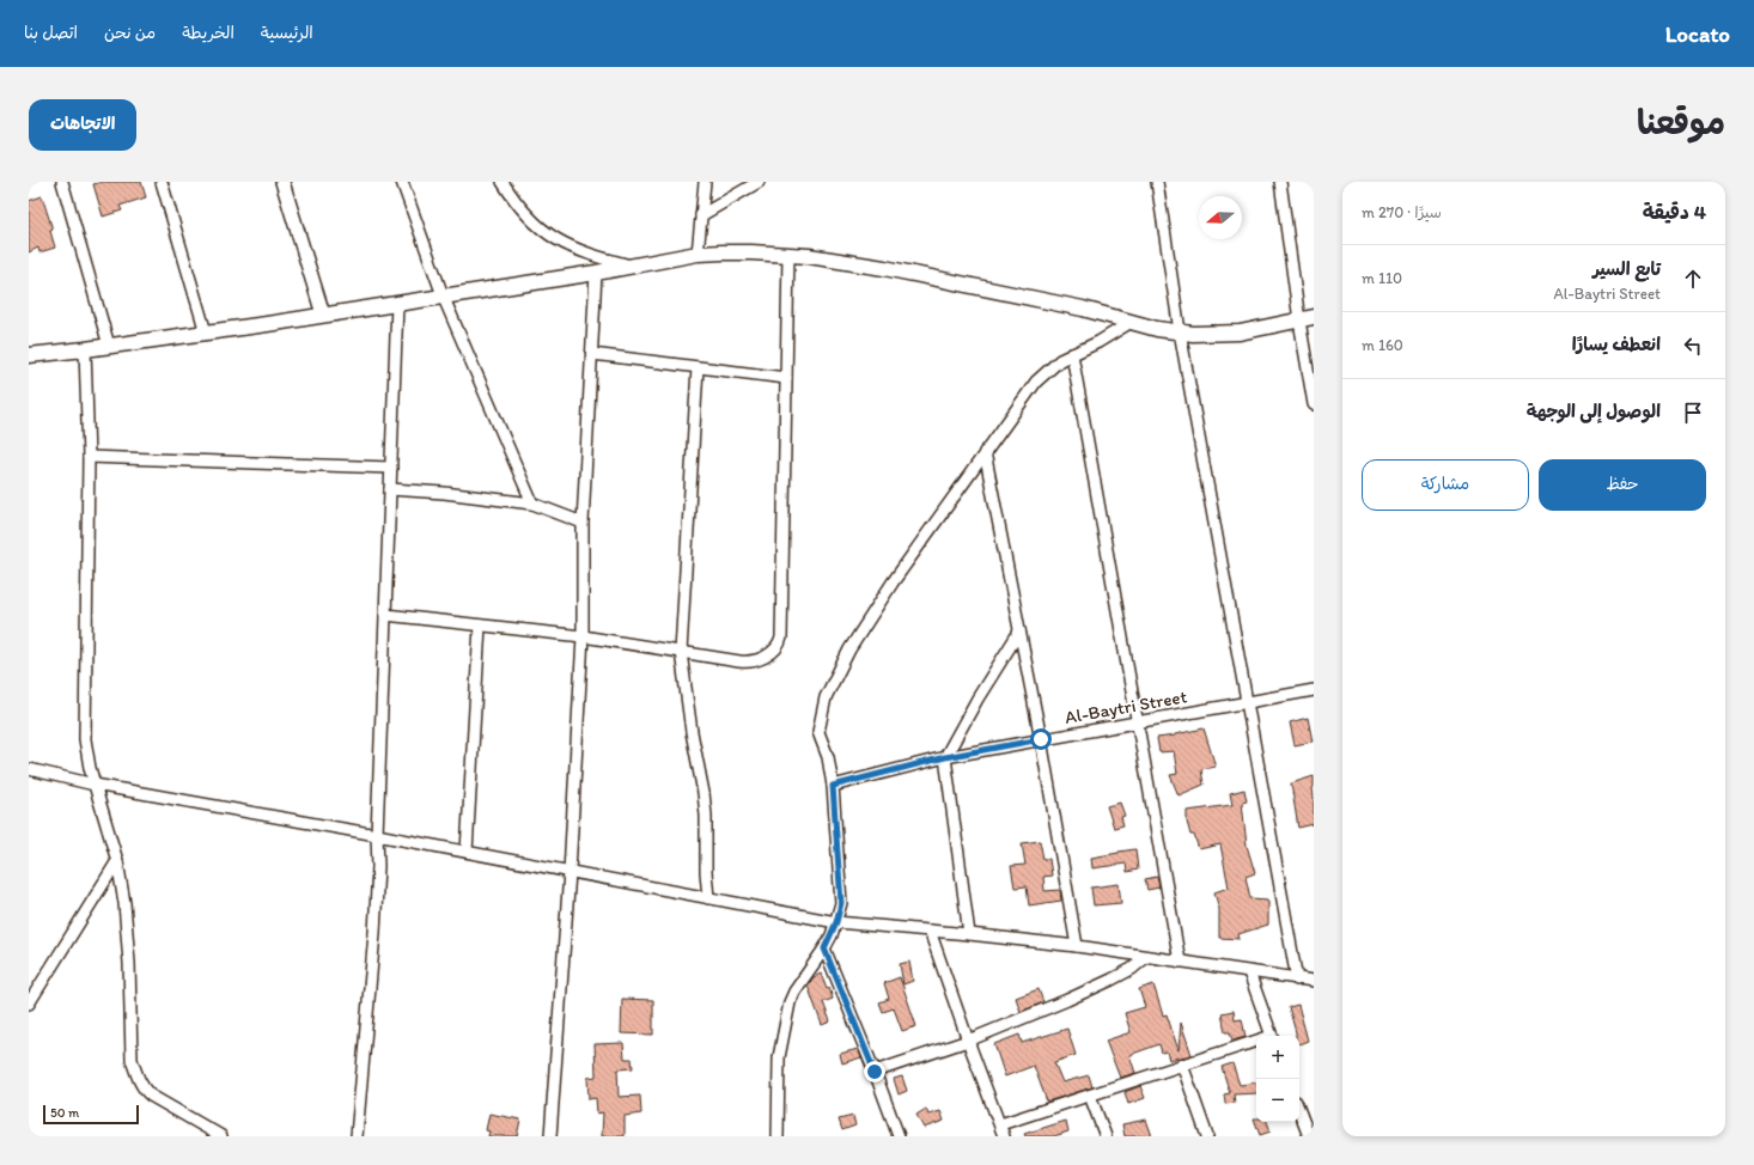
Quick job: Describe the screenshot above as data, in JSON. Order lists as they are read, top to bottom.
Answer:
{
  "streets": {
    "street": ["Al-Baytri Street"]
  },
  "scale_bar": "50 m",
  "north": "left",
  "page": {
    "header": "Locato",
    "nav": [
      "الرئيسية",
      "الخريطة",
      "من نحن",
      "اتصل بنا"
    ],
    "title": "موقعنا",
    "buttons": [
      "الاتجاهات",
      ["حفظ", "مشاركة"]
    ],
    "heading": ["4 دقيقة", "سيرًا · 270 m"],
    "list": [
      ["تابع السير", "Al-Baytri Street", "110 m"],
      ["انعطف يسارًا", "160 m"],
      "الوصول إلى الوجهة"
    ],
    "map_buttons": ["+", "−"],
    "scale": "50 m"
  }
}
